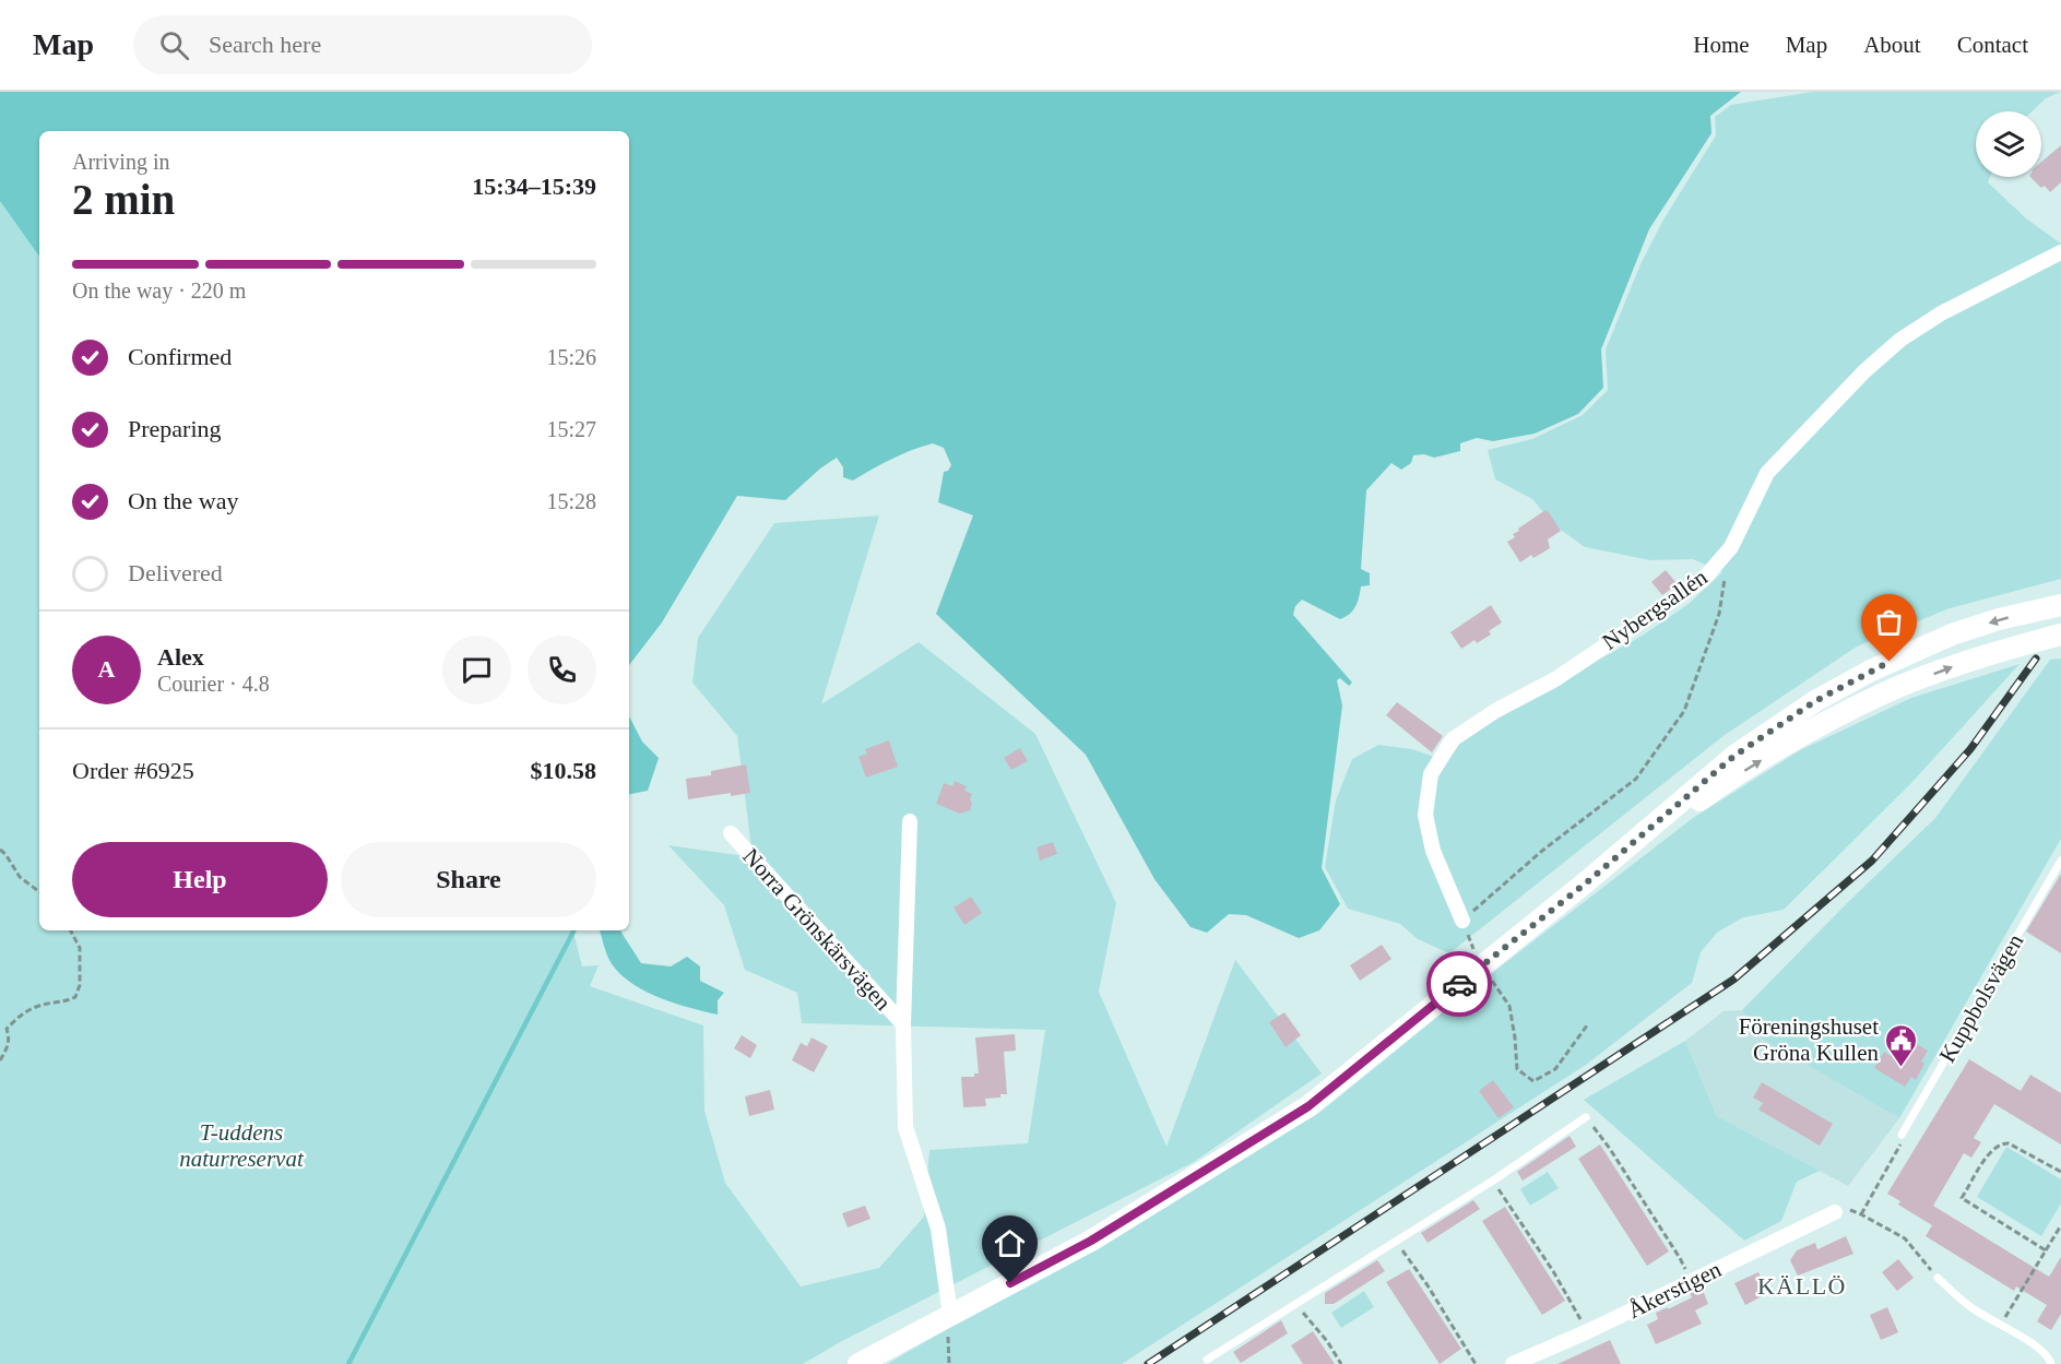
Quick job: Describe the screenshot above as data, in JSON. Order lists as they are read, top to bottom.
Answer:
{
  "streets": {
    "street": ["Nybergsallén", "Norra Grönskärsvägen", "Åkerstigen"],
    "lane": ["Kuppbolsvägen"]
  },
  "districts": ["KÄLLÖ"],
  "parks": ["T-uddens naturreservat"],
  "places": {
    "public building": ["Föreningshuset Gröna Kullen"]
  },
  "page": {
    "header": "Map",
    "search": "Search here",
    "nav": [
      "Home",
      "Map",
      "About",
      "Contact"
    ],
    "heading": ["2 min", "Arriving in", "15:34–15:39"],
    "panel": [
      "Alex",
      "Courier · 4.8",
      "Order #6925",
      "$10.58"
    ],
    "bar": "On the way · 220 m",
    "list": [
      ["Confirmed", "15:26"],
      ["Preparing", "15:27"],
      ["On the way", "15:28"],
      "Delivered"
    ],
    "round": "A",
    "buttons": ["Help", "Share"]
  }
}
